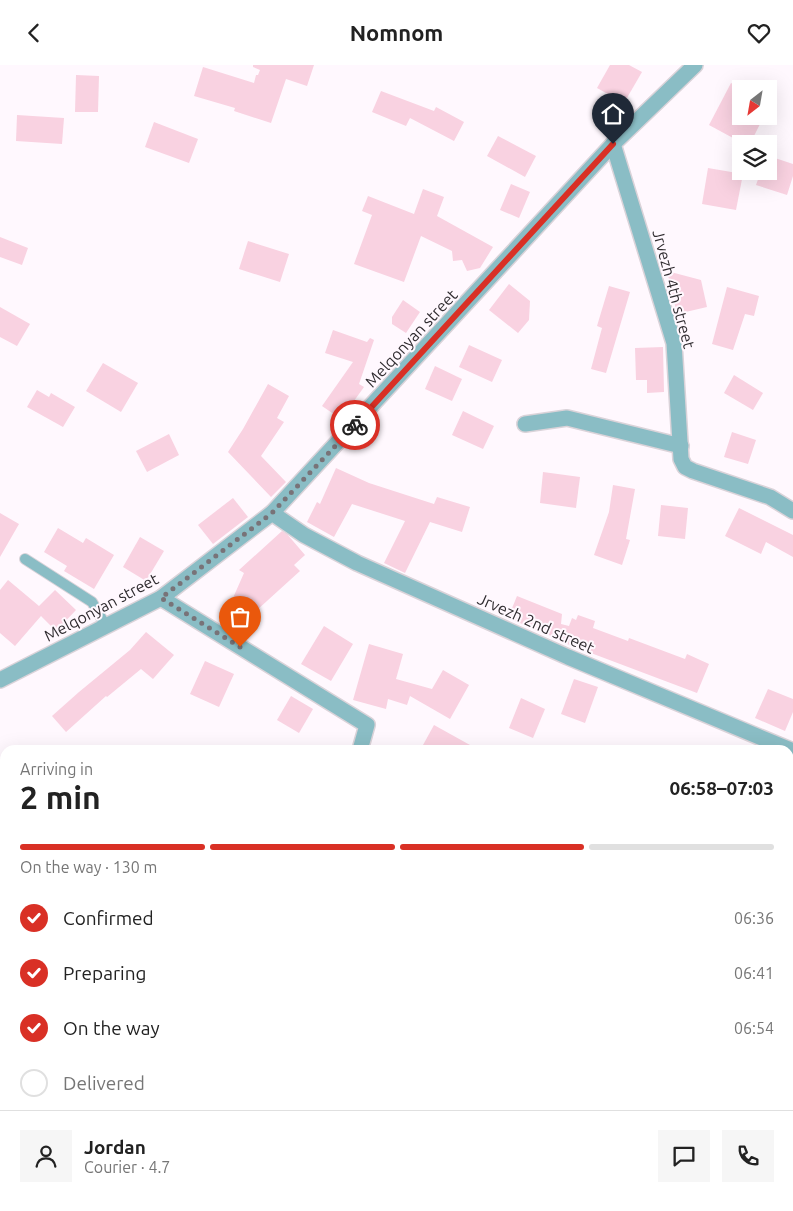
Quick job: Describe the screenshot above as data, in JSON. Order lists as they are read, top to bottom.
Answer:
{
  "streets": {
    "street": ["Jrvezh 4th street", "Melqonyan street", "Jrvezh 2nd street"]
  },
  "crossings": [
    ["Jrvezh 4th street", "Melqonyan street"],
    ["Melqonyan street", "Jrvezh 2nd street"]
  ],
  "north": "bottom left",
  "page": {
    "header": "Nomnom",
    "heading": ["2 min", "Arriving in", "06:58–07:03"],
    "panel": ["Jordan", "Courier · 4.7"],
    "bar": "On the way · 130 m",
    "list": [
      ["Confirmed", "06:36"],
      ["Preparing", "06:41"],
      ["On the way", "06:54"],
      "Delivered"
    ]
  }
}
